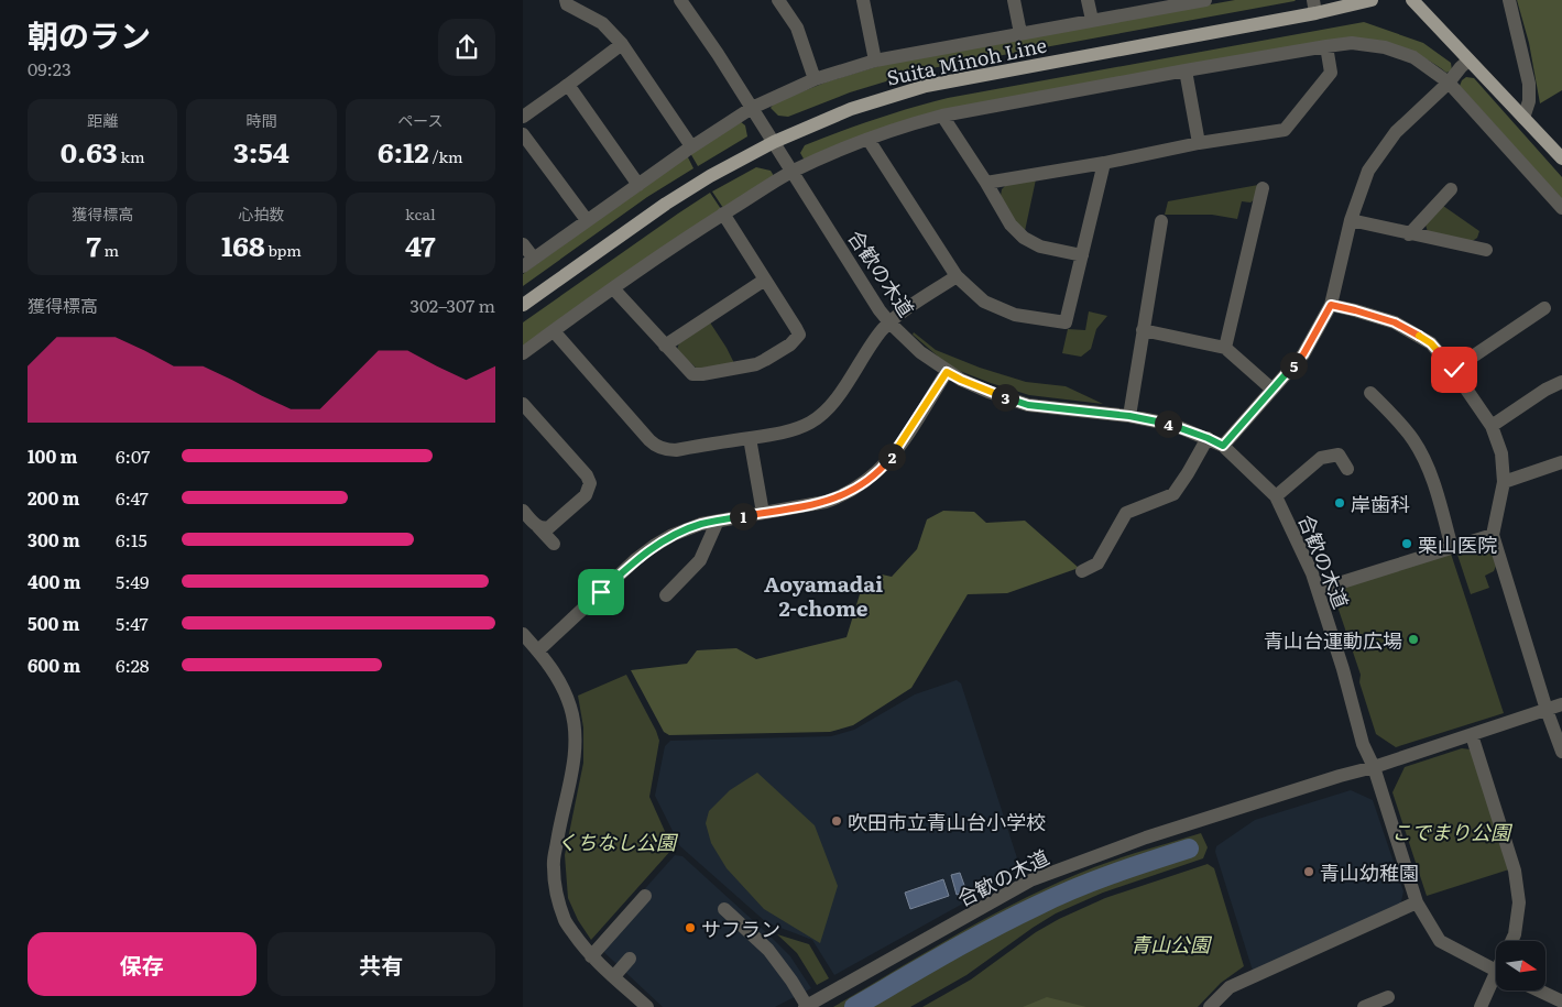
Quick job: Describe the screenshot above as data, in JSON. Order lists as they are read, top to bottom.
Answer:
{
  "streets": {
    "main road": ["Suita Minoh Line"],
    "street": ["合歓の木道"]
  },
  "crossings": [
    ["Suita Minoh Line", "合歓の木道"]
  ],
  "districts": ["Aoyamadai 2-chome"],
  "parks": ["こでまり公園", "くちなし公園", "青山公園"],
  "places": [
    "岸歯科",
    "栗山医院",
    "青山台運動広場",
    "吹田市立青山台小学校",
    "青山幼稚園",
    "サフラン"
  ],
  "north": "right",
  "page": {
    "heading": ["朝のラン", "09:23"],
    "stats": [
      ["距離", "0.63 km"],
      ["時間", "3:54"],
      ["ペース", "6:12 /km"],
      ["獲得標高", "7 m"],
      ["心拍数", "168 bpm"],
      ["kcal", "47"]
    ],
    "chart": ["獲得標高", "302–307 m"],
    "pins": [
      "5",
      "3",
      "4",
      "2",
      "1"
    ],
    "list": [
      {
        "name": "100 m",
        "note": "6:07"
      },
      {
        "name": "200 m",
        "note": "6:47"
      },
      {
        "name": "300 m",
        "note": "6:15"
      },
      {
        "name": "400 m",
        "note": "5:49"
      },
      {
        "name": "500 m",
        "note": "5:47"
      },
      {
        "name": "600 m",
        "note": "6:28"
      }
    ],
    "buttons": ["保存", "共有"]
  }
}
